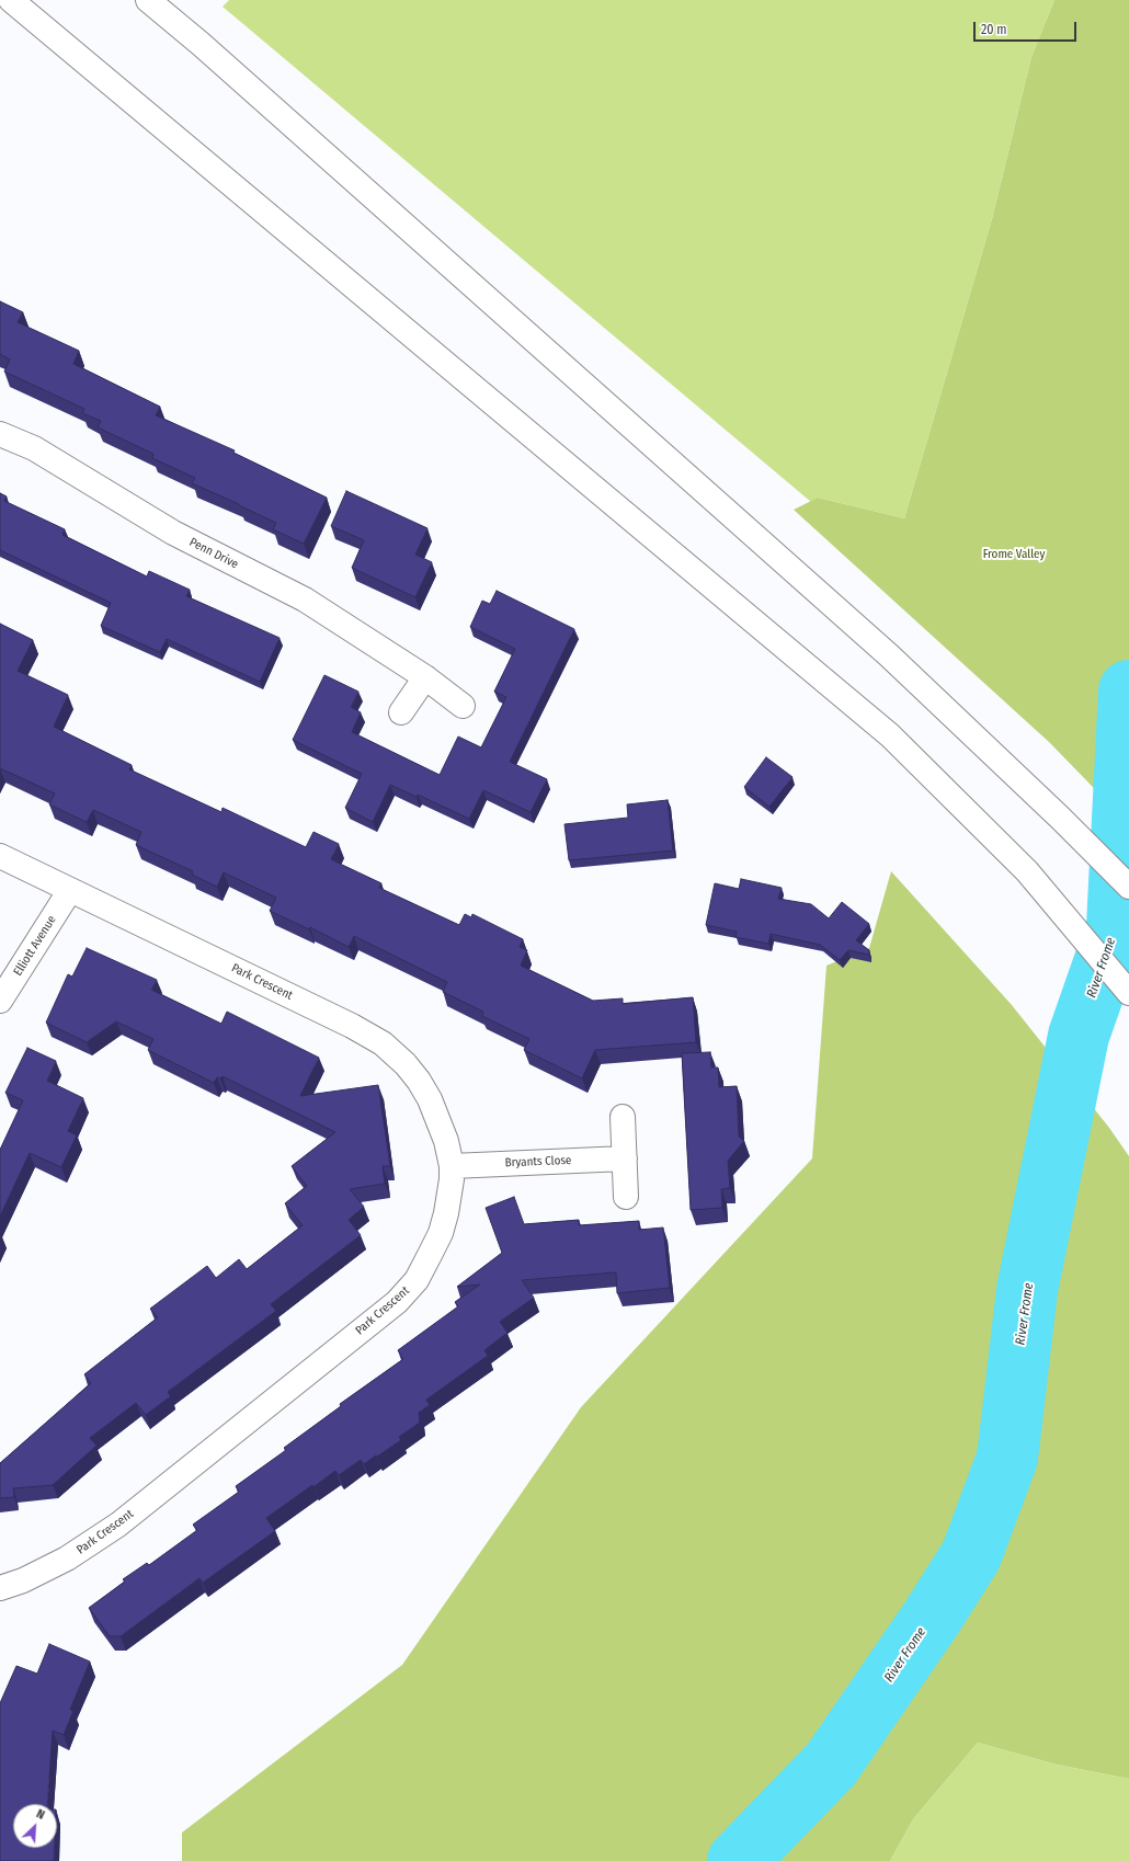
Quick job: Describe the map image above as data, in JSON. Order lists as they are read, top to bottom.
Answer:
{
  "streets": {
    "main road": [
      "Penn Drive",
      "Elliott Avenue",
      "Park Crescent",
      "Bryants Close"
    ]
  },
  "crossings": [
    ["Elliott Avenue", "Park Crescent"],
    ["Park Crescent", "Bryants Close"]
  ],
  "water": ["River Frome"],
  "parks": ["Frome Valley"],
  "scale_bar": "20 m",
  "north": "top right"
}
